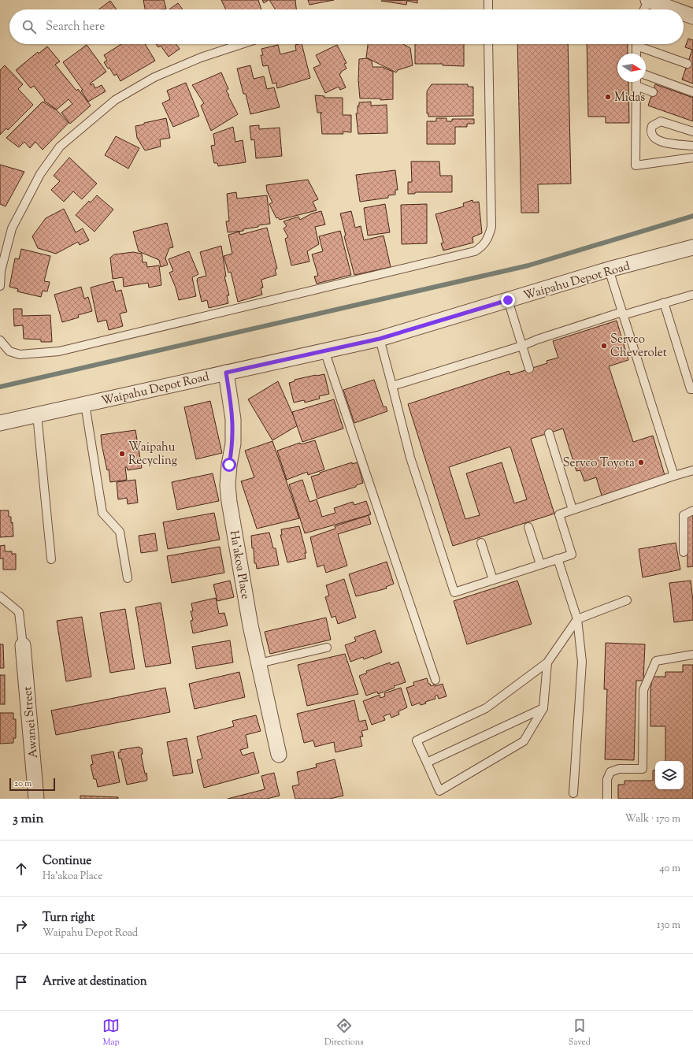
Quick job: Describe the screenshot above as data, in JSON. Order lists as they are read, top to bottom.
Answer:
{
  "streets": {
    "street": ["Waipahu Depot Road", "Ha'akoa Place", "Awanei Street"]
  },
  "crossings": [
    ["Waipahu Depot Road", "Ha'akoa Place"]
  ],
  "places": [
    "Midas",
    "Servco Cheverolet",
    "Waipahu Recycling",
    "Servco Toyota"
  ],
  "scale_bar": "20 m",
  "north": "right",
  "page": {
    "search": "Search here",
    "scale": "20 m",
    "heading": ["3 min", "Walk · 170 m"],
    "list": [
      ["Continue", "Ha'akoa Place", "40 m"],
      ["Turn right", "Waipahu Depot Road", "130 m"],
      "Arrive at destination"
    ],
    "nav": ["Map", "Directions", "Saved"]
  }
}
